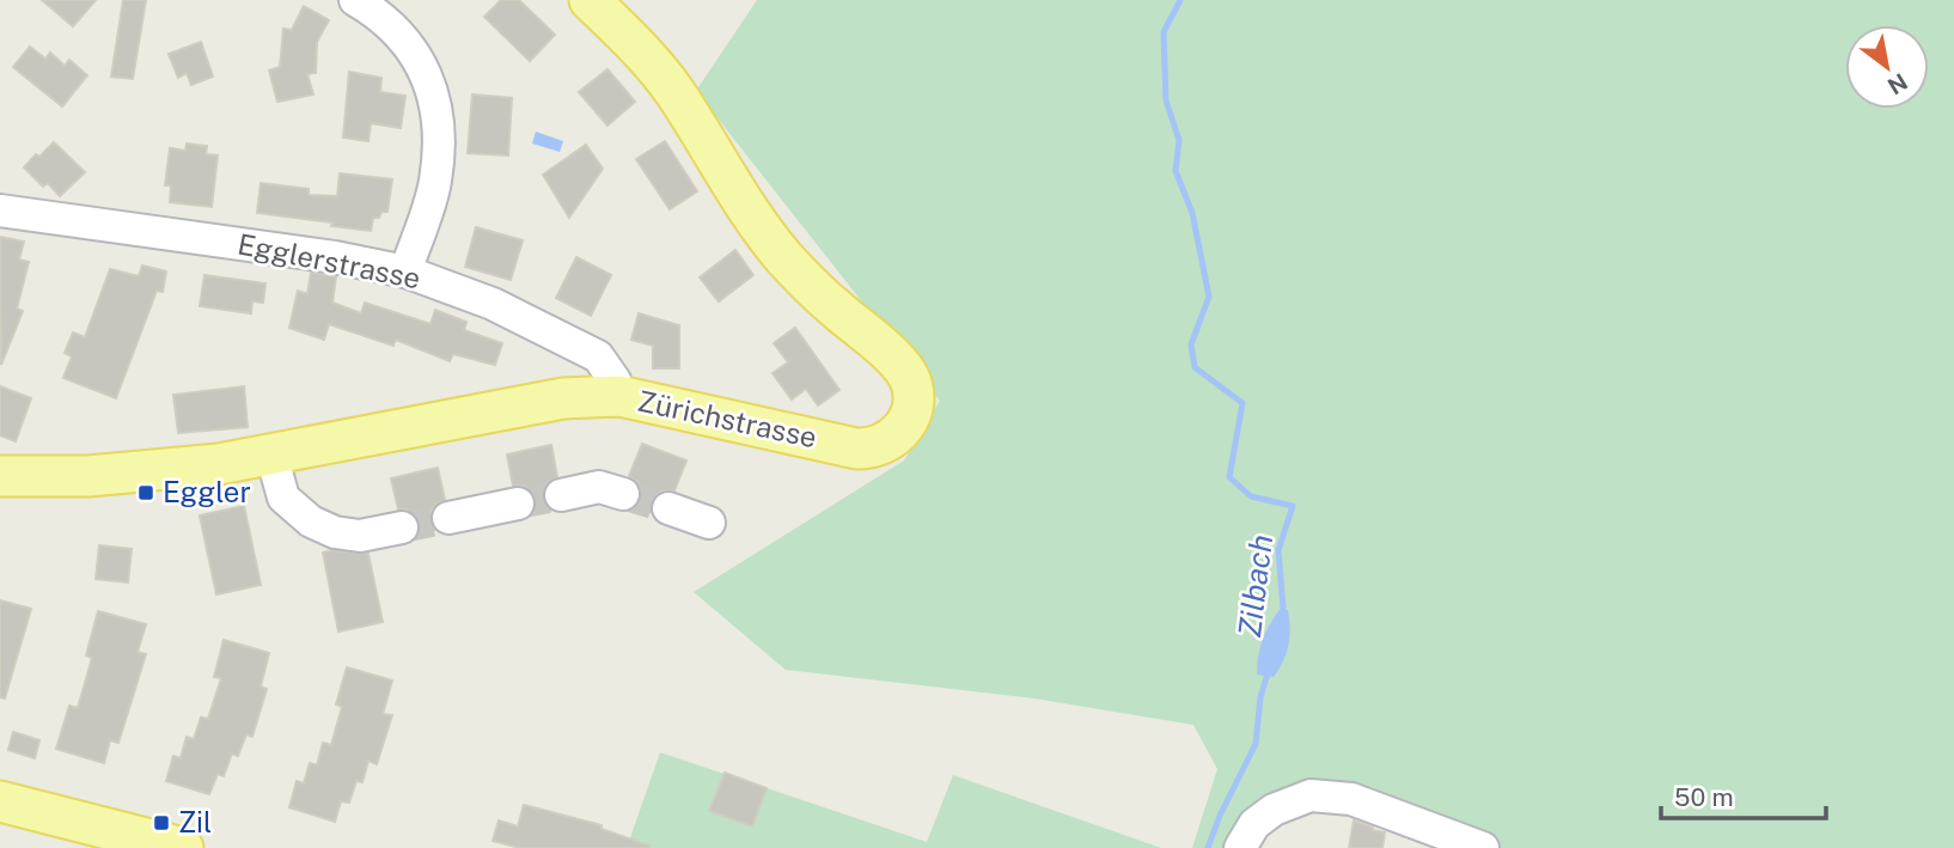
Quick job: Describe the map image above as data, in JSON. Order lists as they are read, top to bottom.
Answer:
{
  "streets": {
    "main road": ["Zürichstrasse"],
    "street": ["Egglerstrasse"]
  },
  "crossings": [
    ["Egglerstrasse", "Zürichstrasse"]
  ],
  "water": ["Zilbach"],
  "places": {
    "transit": ["Eggler", "Zil"]
  },
  "scale_bar": "50 m",
  "north": "bottom right"
}
